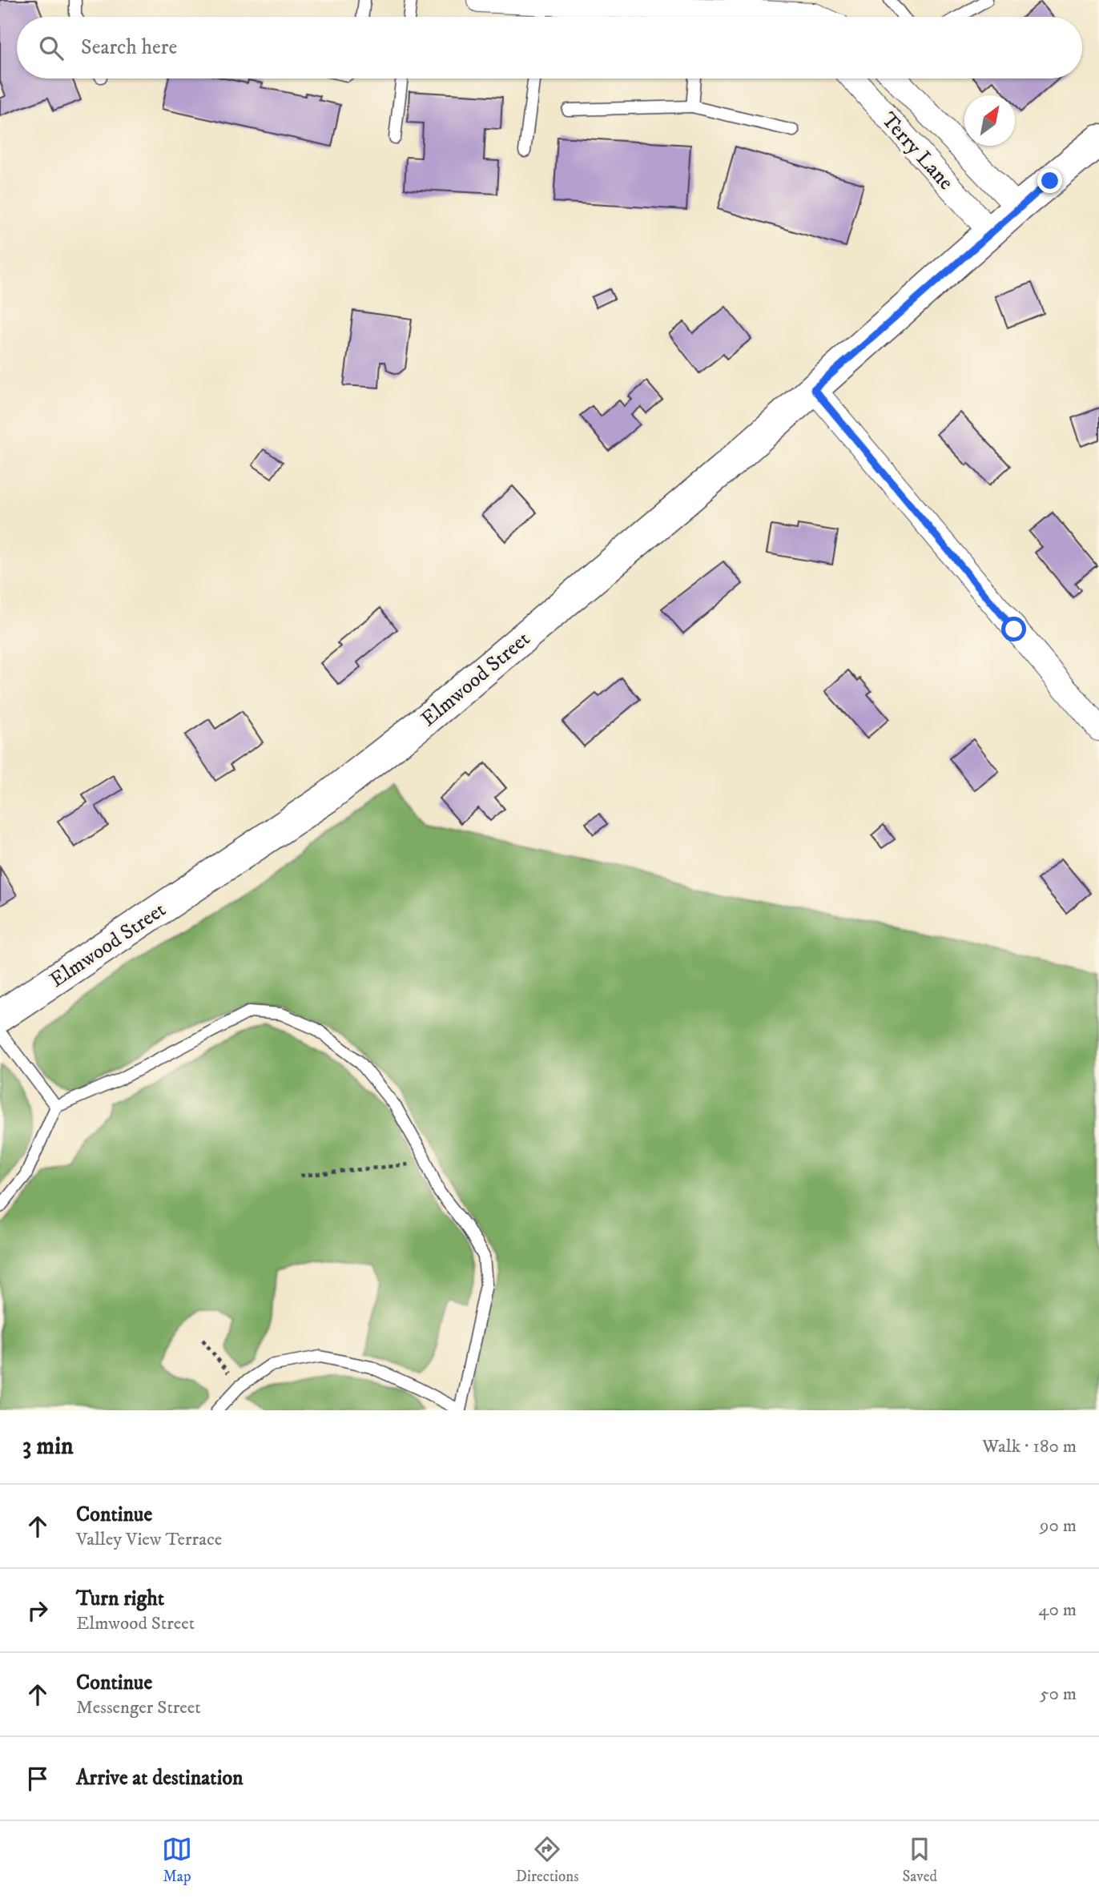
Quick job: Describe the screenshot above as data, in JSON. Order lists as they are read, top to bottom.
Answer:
{
  "streets": {
    "main road": ["Elmwood Street"],
    "street": ["Terry Lane"]
  },
  "crossings": [
    ["Terry Lane", "Elmwood Street"]
  ],
  "north": "top right",
  "page": {
    "search": "Search here",
    "heading": ["3 min", "Walk · 180 m"],
    "list": [
      ["Continue", "Valley View Terrace", "90 m"],
      ["Turn right", "Elmwood Street", "40 m"],
      ["Continue", "Messenger Street", "50 m"],
      "Arrive at destination"
    ],
    "nav": ["Map", "Directions", "Saved"]
  }
}
